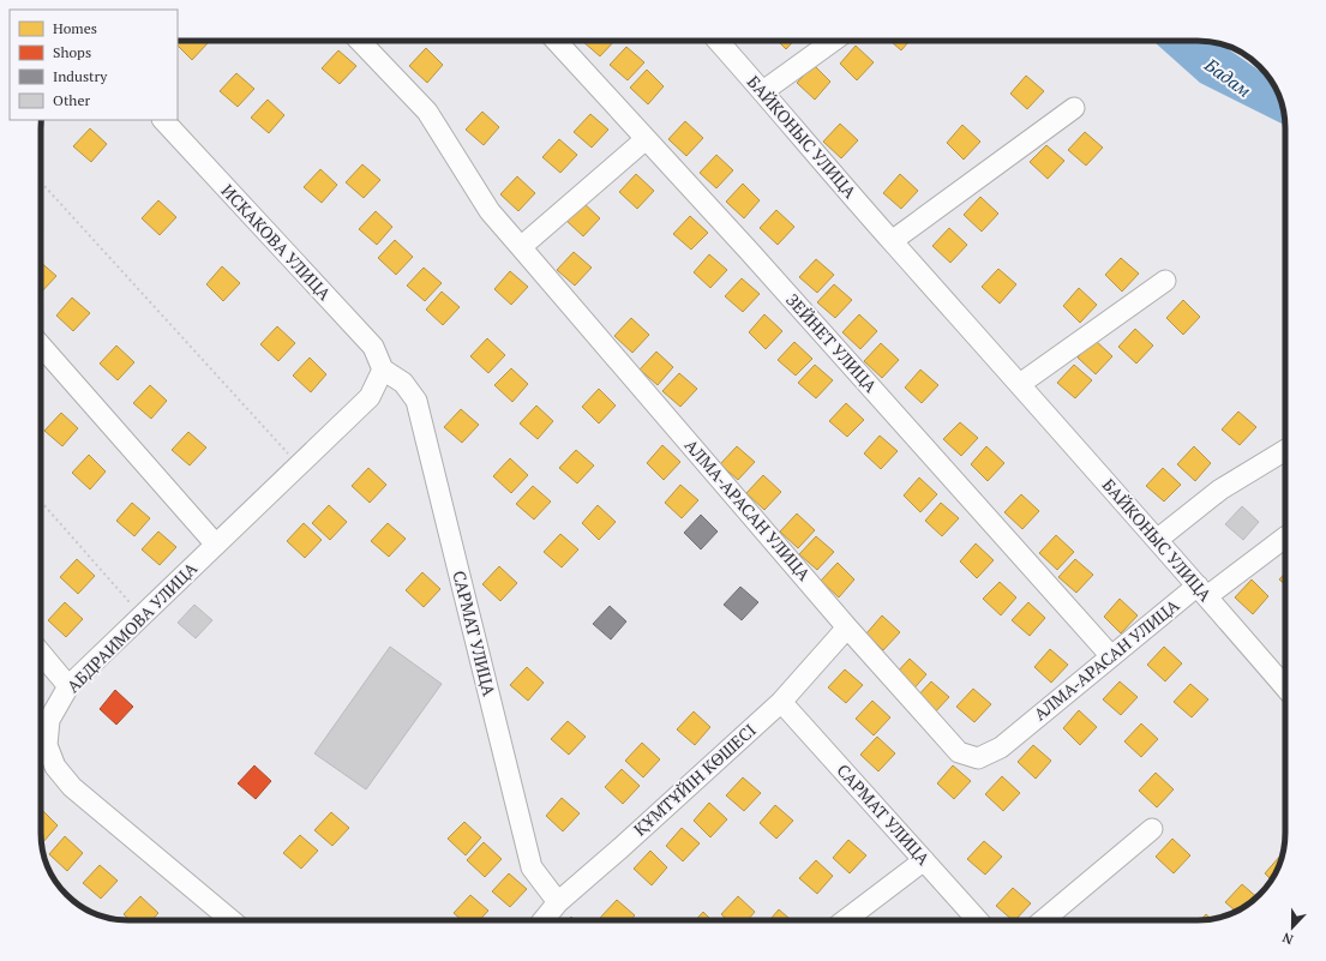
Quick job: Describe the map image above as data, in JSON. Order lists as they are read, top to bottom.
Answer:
{
  "streets": {
    "street": [
      "БАЙКОНЫС УЛИЦА",
      "ИСКАКОВА УЛИЦА",
      "ЗЕЙНЕТ УЛИЦА",
      "АЛМА-АРАСАН УЛИЦА",
      "АБДРАИМОВА УЛИЦА",
      "САРМАТ УЛИЦА",
      "ҚҰМТҰЙIН КӨШЕСІ"
    ]
  },
  "crossings": [
    ["БАЙКОНЫС УЛИЦА", "АЛМА-АРАСАН УЛИЦА"],
    ["ИСКАКОВА УЛИЦА", "АБДРАИМОВА УЛИЦА"],
    ["ИСКАКОВА УЛИЦА", "САРМАТ УЛИЦА"],
    ["ЗЕЙНЕТ УЛИЦА", "АЛМА-АРАСАН УЛИЦА"],
    ["АЛМА-АРАСАН УЛИЦА", "ҚҰМТҰЙIН КӨШЕСІ"],
    ["АБДРАИМОВА УЛИЦА", "САРМАТ УЛИЦА"],
    ["САРМАТ УЛИЦА", "ҚҰМТҰЙIН КӨШЕСІ"]
  ],
  "water": ["Бадам"],
  "legend": [
    "Homes",
    "Shops",
    "Industry",
    "Other"
  ],
  "north": "bottom"
}
